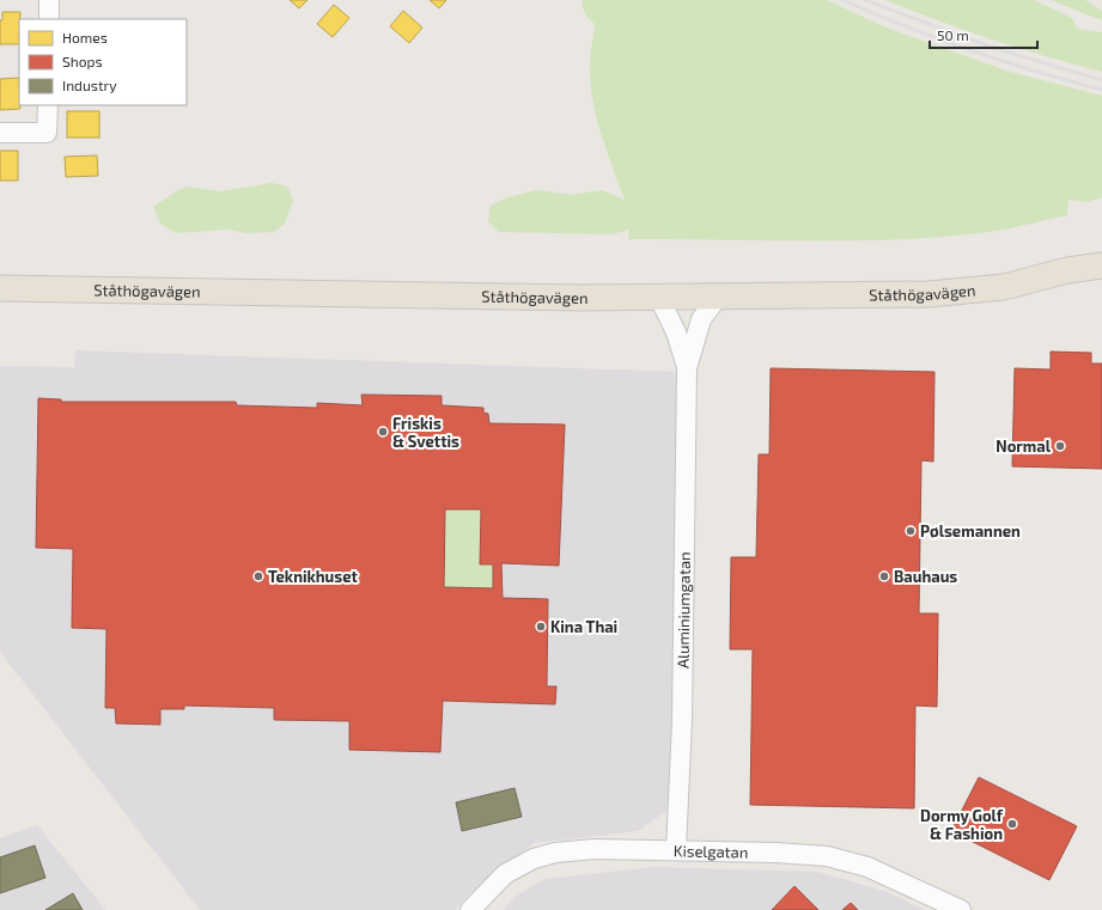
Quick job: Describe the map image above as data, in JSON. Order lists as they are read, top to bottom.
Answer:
{
  "streets": {
    "main road": ["Ståthögavägen"],
    "street": ["Aluminiumgatan", "Kiselgatan"]
  },
  "crossings": [
    ["Ståthögavägen", "Aluminiumgatan"],
    ["Aluminiumgatan", "Kiselgatan"]
  ],
  "places": [
    "Friskis & Svettis",
    "Normal",
    "Pølsemannen",
    "Teknikhuset",
    "Bauhaus",
    "Kina Thai",
    "Dormy Golf & Fashion"
  ],
  "legend": ["Homes", "Shops", "Industry"],
  "scale_bar": "50 m"
}
